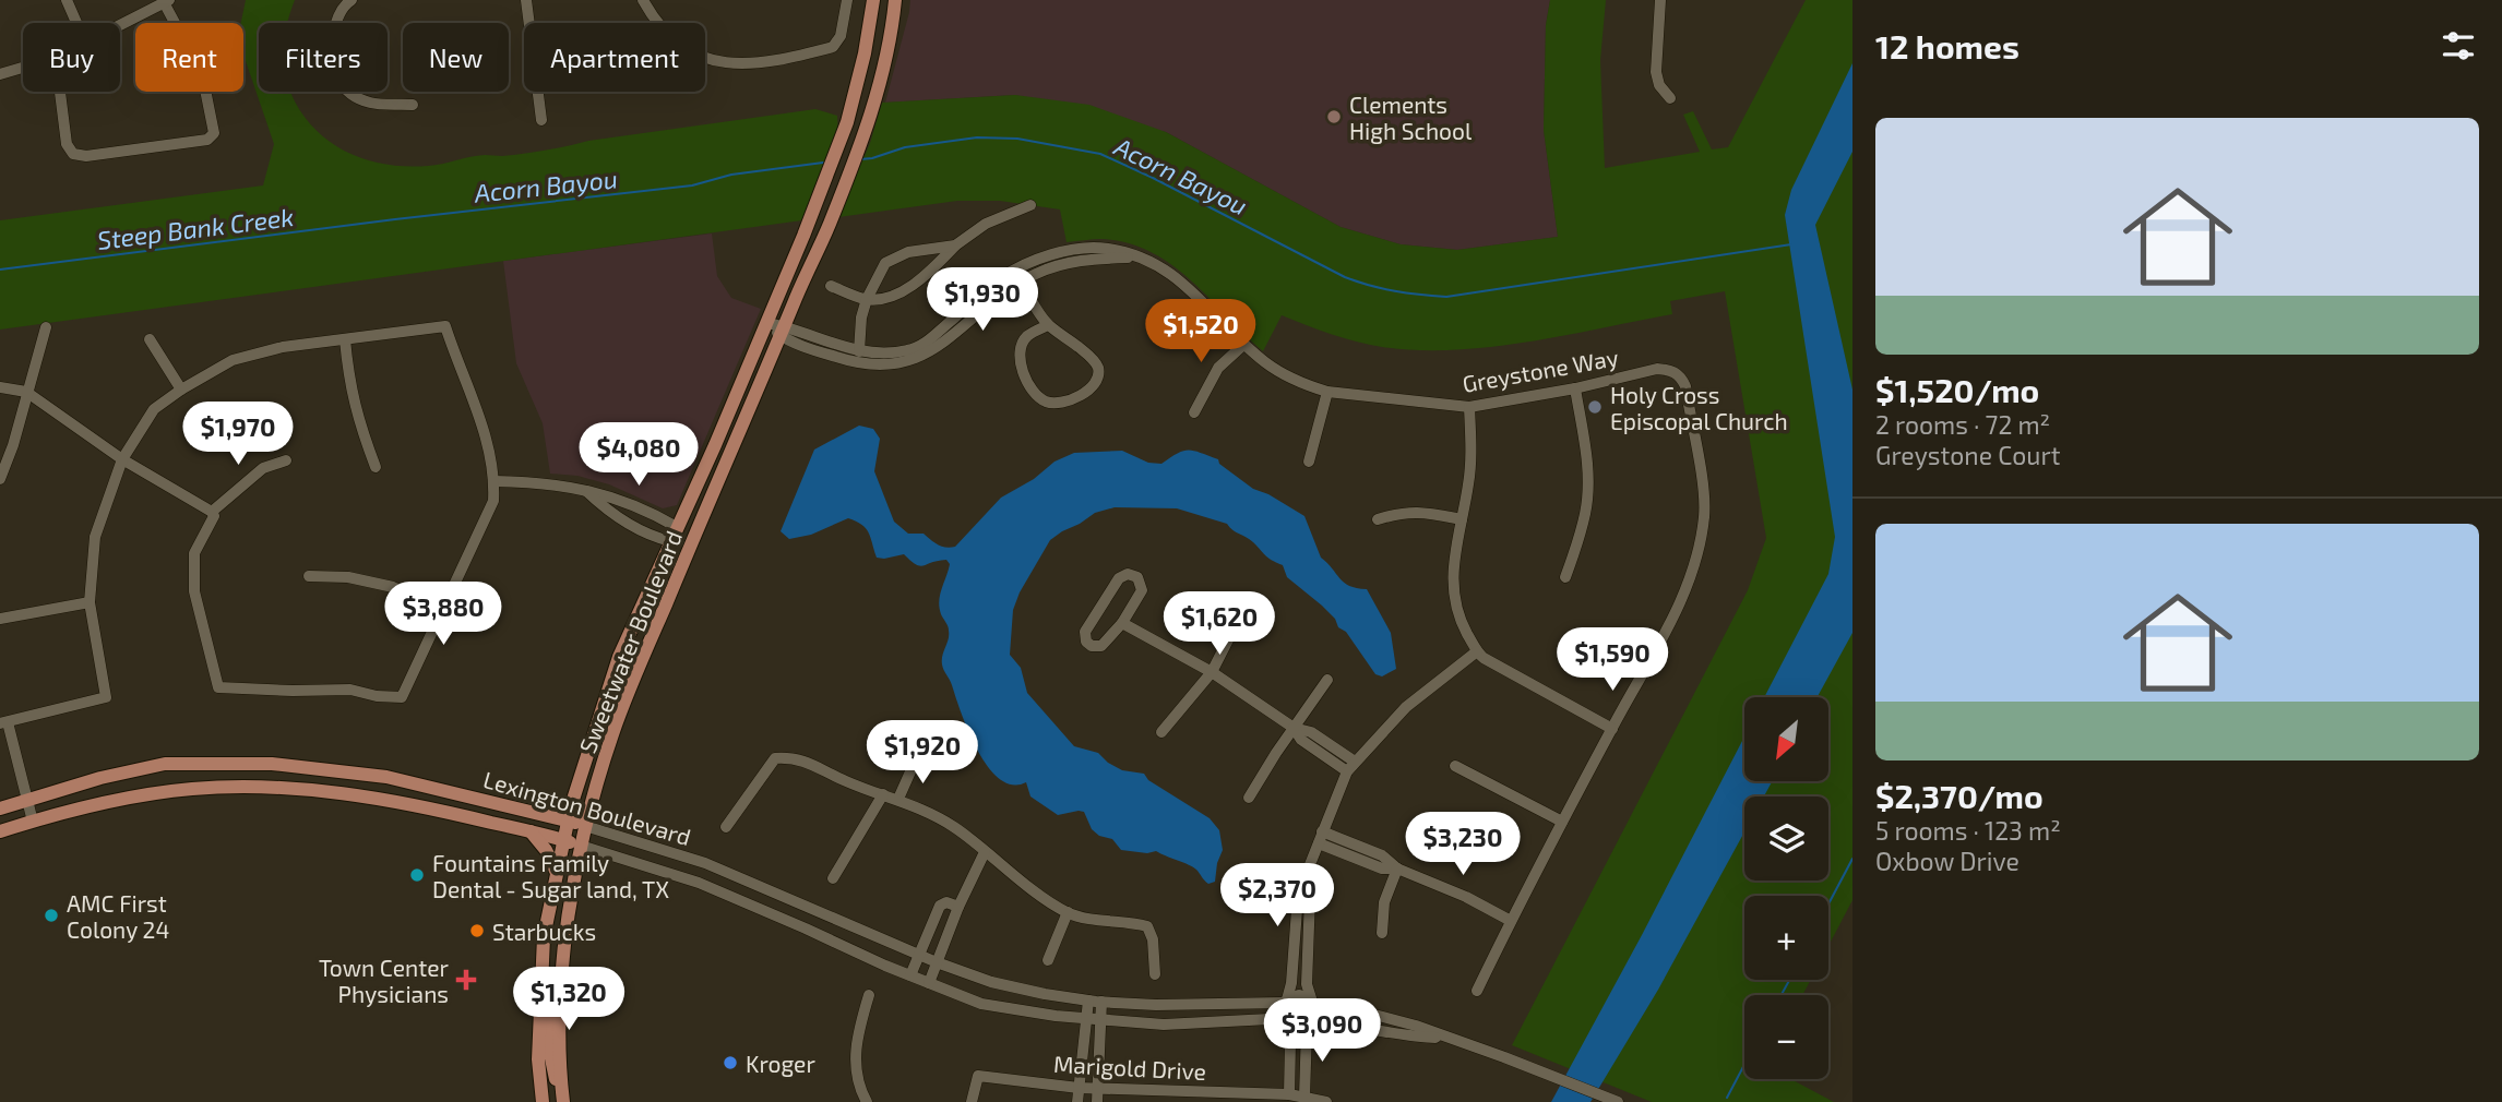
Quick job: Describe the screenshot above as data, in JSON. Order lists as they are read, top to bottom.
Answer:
{
  "streets": {
    "main road": ["Sweetwater Boulevard", "Lexington Boulevard"],
    "street": ["Greystone Way", "Marigold Drive"]
  },
  "crossings": [
    ["Greystone Way", "Sweetwater Boulevard"],
    ["Sweetwater Boulevard", "Lexington Boulevard"]
  ],
  "water": ["Acorn Bayou", "Steep Bank Creek"],
  "places": {
    "other": [
      "Clements High School",
      "Holy Cross Episcopal Church",
      "Fountains Family Dental - Sugar land, TX",
      "AMC First Colony 24",
      "Starbucks",
      "Kroger"
    ],
    "health": ["Town Center Physicians"]
  },
  "north": "bottom left",
  "page": {
    "heading": "12 homes",
    "chip": [
      "Buy",
      "Rent",
      "Filters",
      "New",
      "Apartment"
    ],
    "list": [
      {
        "name": "$1,520/mo",
        "note": "2 rooms · 72 m² · Greystone Court"
      },
      {
        "name": "$2,370/mo",
        "note": "5 rooms · 123 m² · Oxbow Drive"
      }
    ],
    "price": [
      "$1,930",
      "$1,520",
      "$1,970",
      "$4,080",
      "$3,880",
      "$1,620",
      "$1,590",
      "$1,920",
      "$3,230",
      "$2,370",
      "$1,320",
      "$3,090"
    ],
    "map_buttons": ["+", "−"]
  }
}
